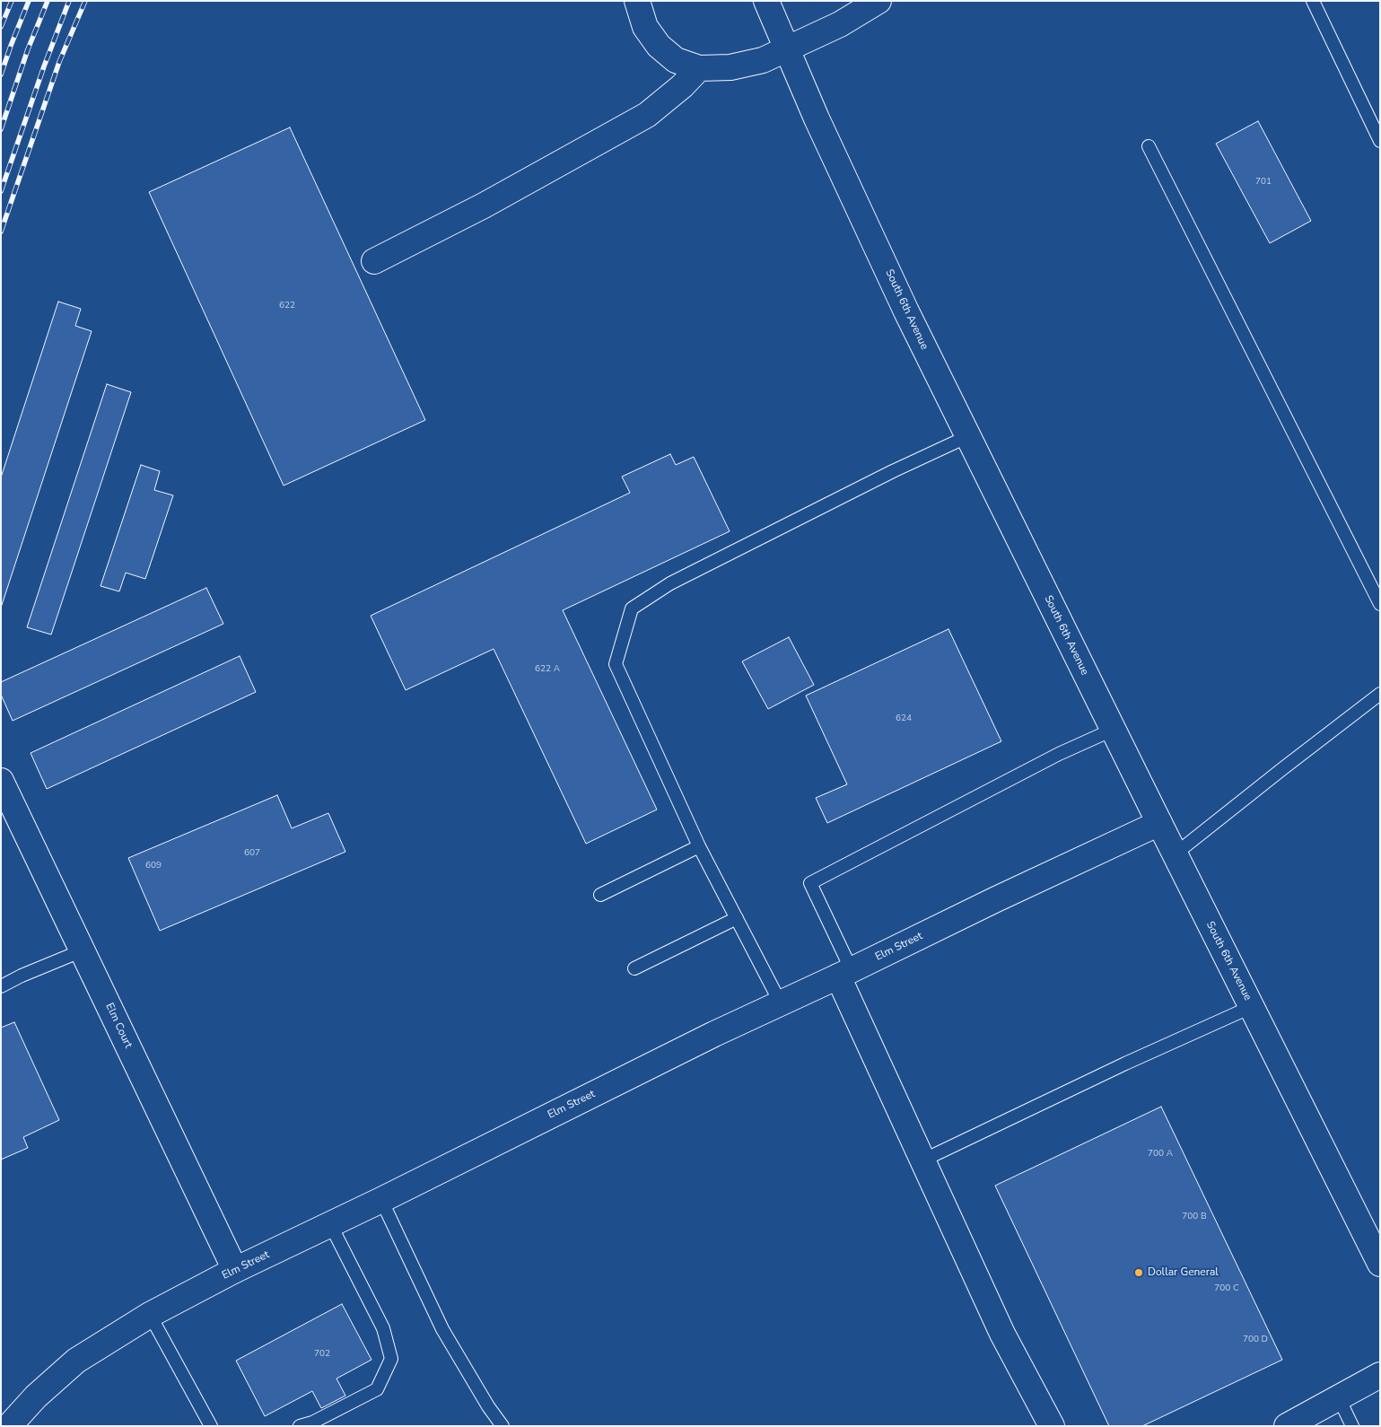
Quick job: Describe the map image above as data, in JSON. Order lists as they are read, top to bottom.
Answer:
{
  "streets": {
    "street": ["South 6th Avenue", "Elm Street", "Elm Court"]
  },
  "crossings": [
    ["South 6th Avenue", "Elm Street"],
    ["Elm Street", "Elm Court"]
  ],
  "places": ["Dollar General"],
  "house_numbers": [
    "701",
    "622",
    "622 A",
    "624",
    "607",
    "609",
    "700 A",
    "700 B",
    "700 C",
    "700 D",
    "702"
  ]
}
